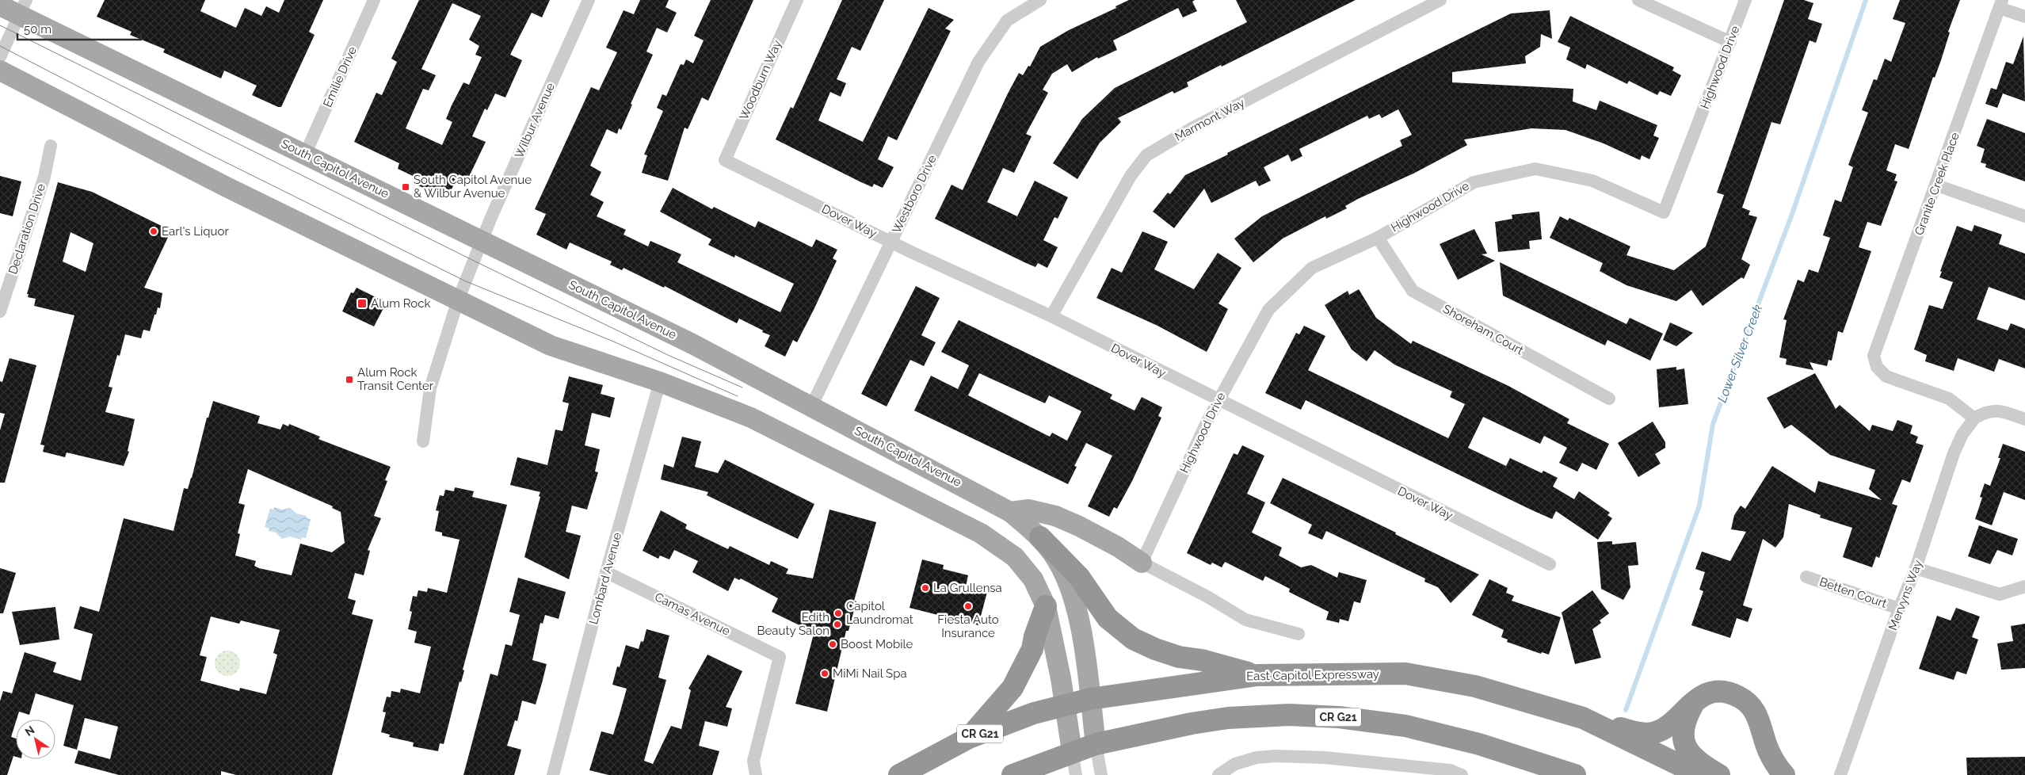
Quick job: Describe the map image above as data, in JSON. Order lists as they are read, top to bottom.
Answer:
{
  "streets": {
    "highway": ["East Capitol Expressway", "CR G21"],
    "main road": ["South Capitol Avenue"],
    "street": [
      "Highwood Drive",
      "Emilie Drive",
      "Woodburn Way",
      "Marmont Way",
      "Wilbur Avenue",
      "Granite Creek Place",
      "Westboro Drive",
      "Dover Way",
      "Declaration Drive",
      "Shoreham Court",
      "Lombard Avenue",
      "Betten Court",
      "Mervyns Way",
      "Camas Avenue"
    ]
  },
  "crossings": [
    ["Highwood Drive", "Dover Way"],
    ["Highwood Drive", "Shoreham Court"],
    ["Emilie Drive", "South Capitol Avenue"],
    ["Woodburn Way", "Dover Way"],
    ["Marmont Way", "Dover Way"],
    ["Wilbur Avenue", "South Capitol Avenue"],
    ["South Capitol Avenue", "Westboro Drive"],
    ["South Capitol Avenue", "East Capitol Expressway"],
    ["South Capitol Avenue", "CR G21"],
    ["Granite Creek Place", "Mervyns Way"],
    ["Westboro Drive", "Dover Way"],
    ["Lombard Avenue", "Camas Avenue"],
    ["Betten Court", "Mervyns Way"]
  ],
  "water": ["Lower Silver Creek"],
  "places": {
    "transit": ["South Capitol Avenue & Wilbur Avenue", "Alum Rock", "Alum Rock Transit Center"],
    "other": [
      "Earl's Liquor",
      "La Grullensa",
      "Fiesta Auto Insurance",
      "Capitol Laundromat",
      "Edith Beauty Salon",
      "Boost Mobile",
      "MiMi Nail Spa"
    ]
  },
  "scale_bar": "50 m",
  "north": "top left"
}
